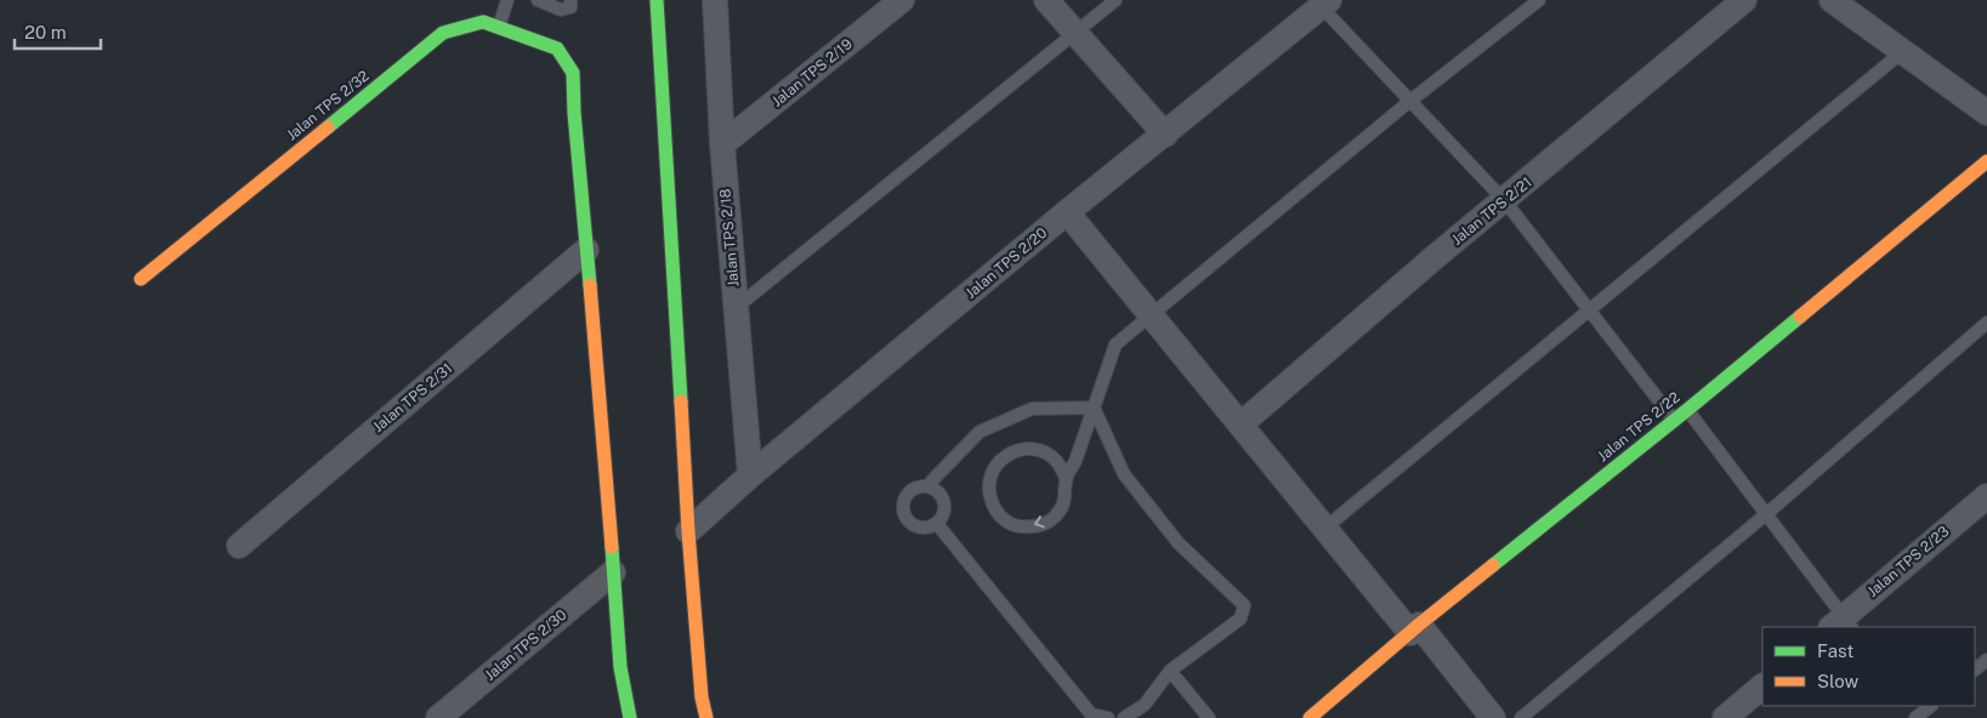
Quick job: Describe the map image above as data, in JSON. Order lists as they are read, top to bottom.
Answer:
{
  "streets": {
    "street": [
      "Jalan TPS 2/19",
      "Jalan TPS 2/32",
      "Jalan TPS 2/21",
      "Jalan TPS 2/18",
      "Jalan TPS 2/20",
      "Jalan TPS 2/31",
      "Jalan TPS 2/22",
      "Jalan TPS 2/23",
      "Jalan TPS 2/30"
    ]
  },
  "crossings": [
    ["Jalan TPS 2/19", "Jalan TPS 2/18"],
    ["Jalan TPS 2/32", "Jalan TPS 2/31"],
    ["Jalan TPS 2/18", "Jalan TPS 2/20"]
  ],
  "legend": ["Fast", "Slow"],
  "scale_bar": "20 m"
}
